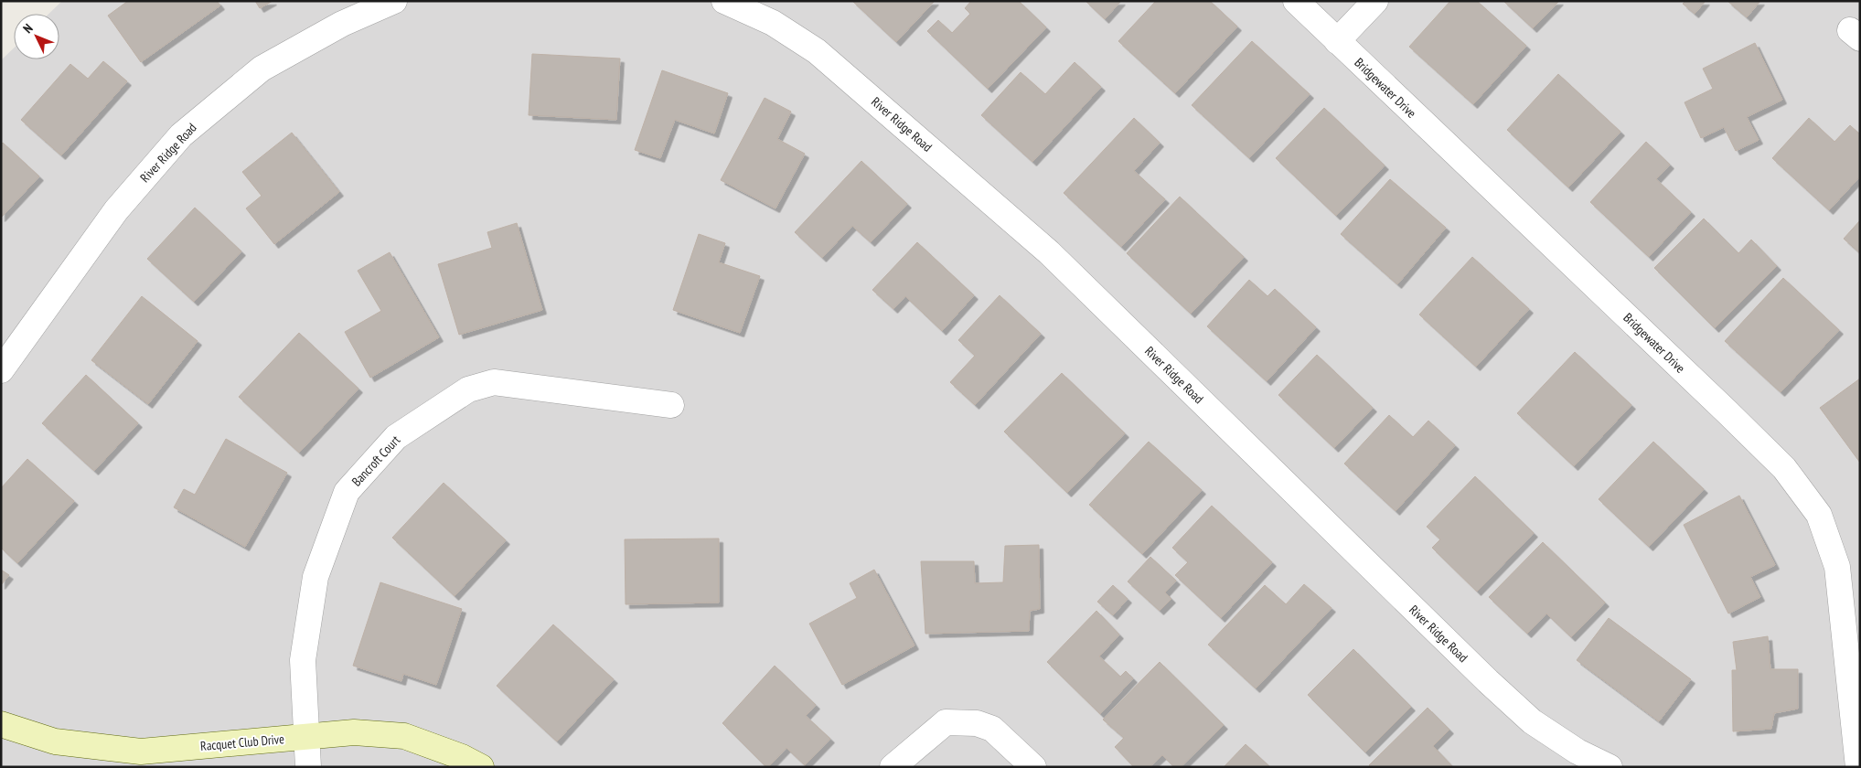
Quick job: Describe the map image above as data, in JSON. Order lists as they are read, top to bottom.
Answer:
{
  "streets": {
    "street": [
      "Bridgewater Drive",
      "River Ridge Road",
      "Bancroft Court",
      "Racquet Club Drive"
    ]
  },
  "crossings": [
    ["Bancroft Court", "Racquet Club Drive"]
  ],
  "north": "top left"
}
